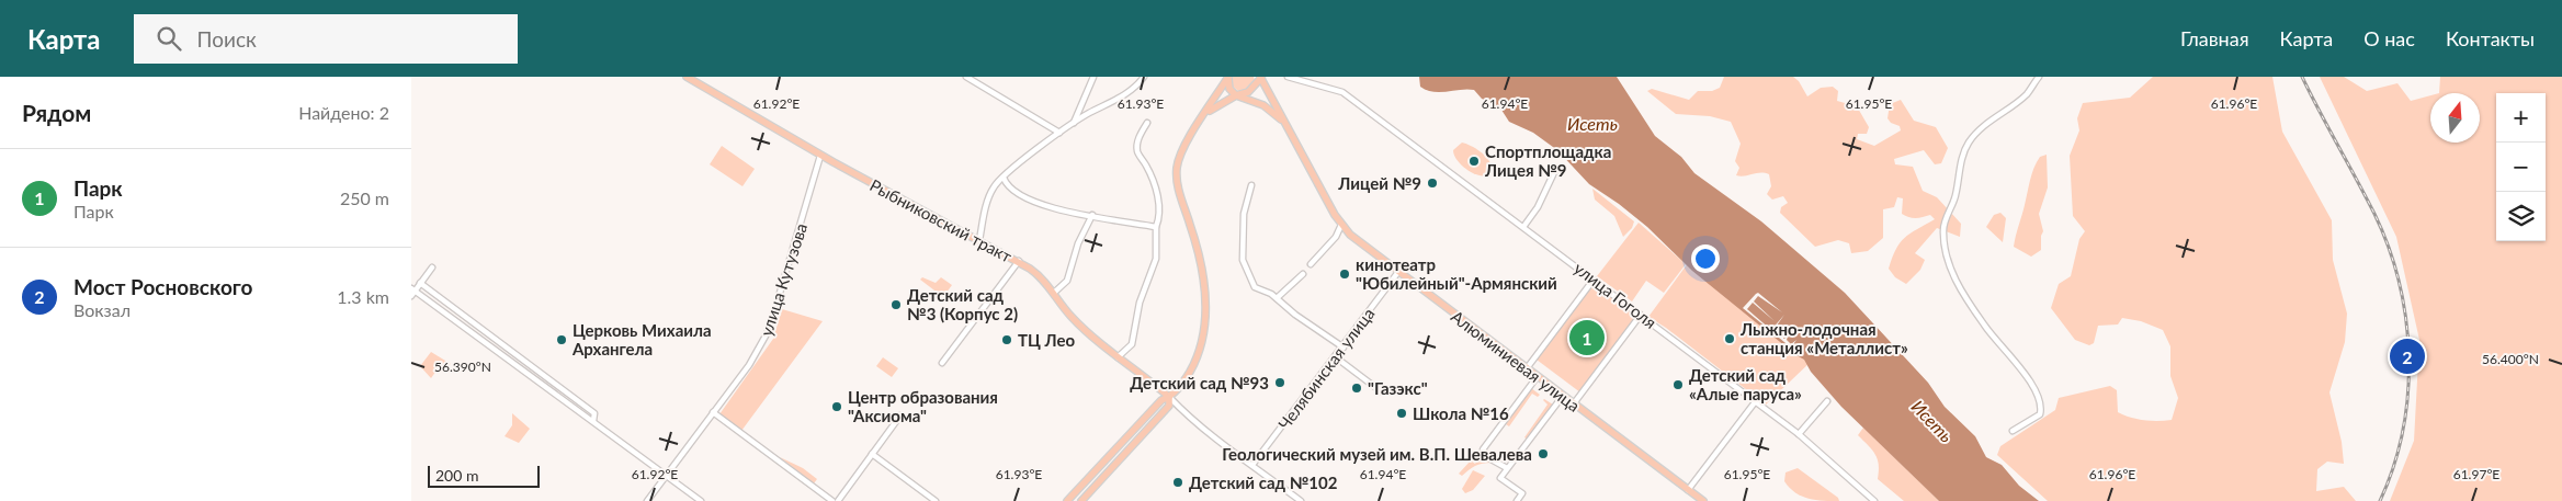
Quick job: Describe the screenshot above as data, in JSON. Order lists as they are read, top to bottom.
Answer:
{
  "streets": {
    "main road": ["Рыбниковский тракт", "Алюминиевая улица"],
    "street": ["улица Кутузова", "улица Гоголя", "Челябинская улица"]
  },
  "crossings": [
    ["Рыбниковский тракт", "улица Кутузова"],
    ["Алюминиевая улица", "Челябинская улица"]
  ],
  "water": ["Исеть"],
  "places": [
    "Спортплощадка Лицея №9",
    "Лицей №9",
    "кинотеатр \"Юбилейный\"-Армянский",
    "Детский сад №3 (Корпус 2)",
    "Лыжно-лодочная станция «Металлист»",
    "Церковь Михаила Архангела",
    "ТЦ Лео",
    "Детский сад №93",
    "Детский сад «Алые паруса»",
    "\"Газэкс\"",
    "Центр образования \"Аксиома\"",
    "Школа №16",
    "Геологический музей им. В.П. Шевалева",
    "Детский сад №102"
  ],
  "scale_bar": "200 m",
  "north": "top",
  "page": {
    "header": "Карта",
    "search": "Поиск",
    "nav": [
      "Главная",
      "Карта",
      "О нас",
      "Контакты"
    ],
    "heading": ["Рядом", "Найдено: 2"],
    "map_buttons": ["+", "−"],
    "list": [
      {
        "mark": "1",
        "name": "Парк",
        "note": "Парк",
        "value": "250 m"
      },
      {
        "mark": "2",
        "name": "Мост Росновского",
        "note": "Вокзал",
        "value": "1.3 km"
      }
    ],
    "pins": ["1", "2"],
    "scale": "200 m"
  },
  "coordinates": [
    "61.92°E",
    "61.93°E",
    "61.94°E",
    "61.95°E",
    "61.96°E",
    "56.400°N",
    "56.390°N",
    "61.97°E"
  ]
}
